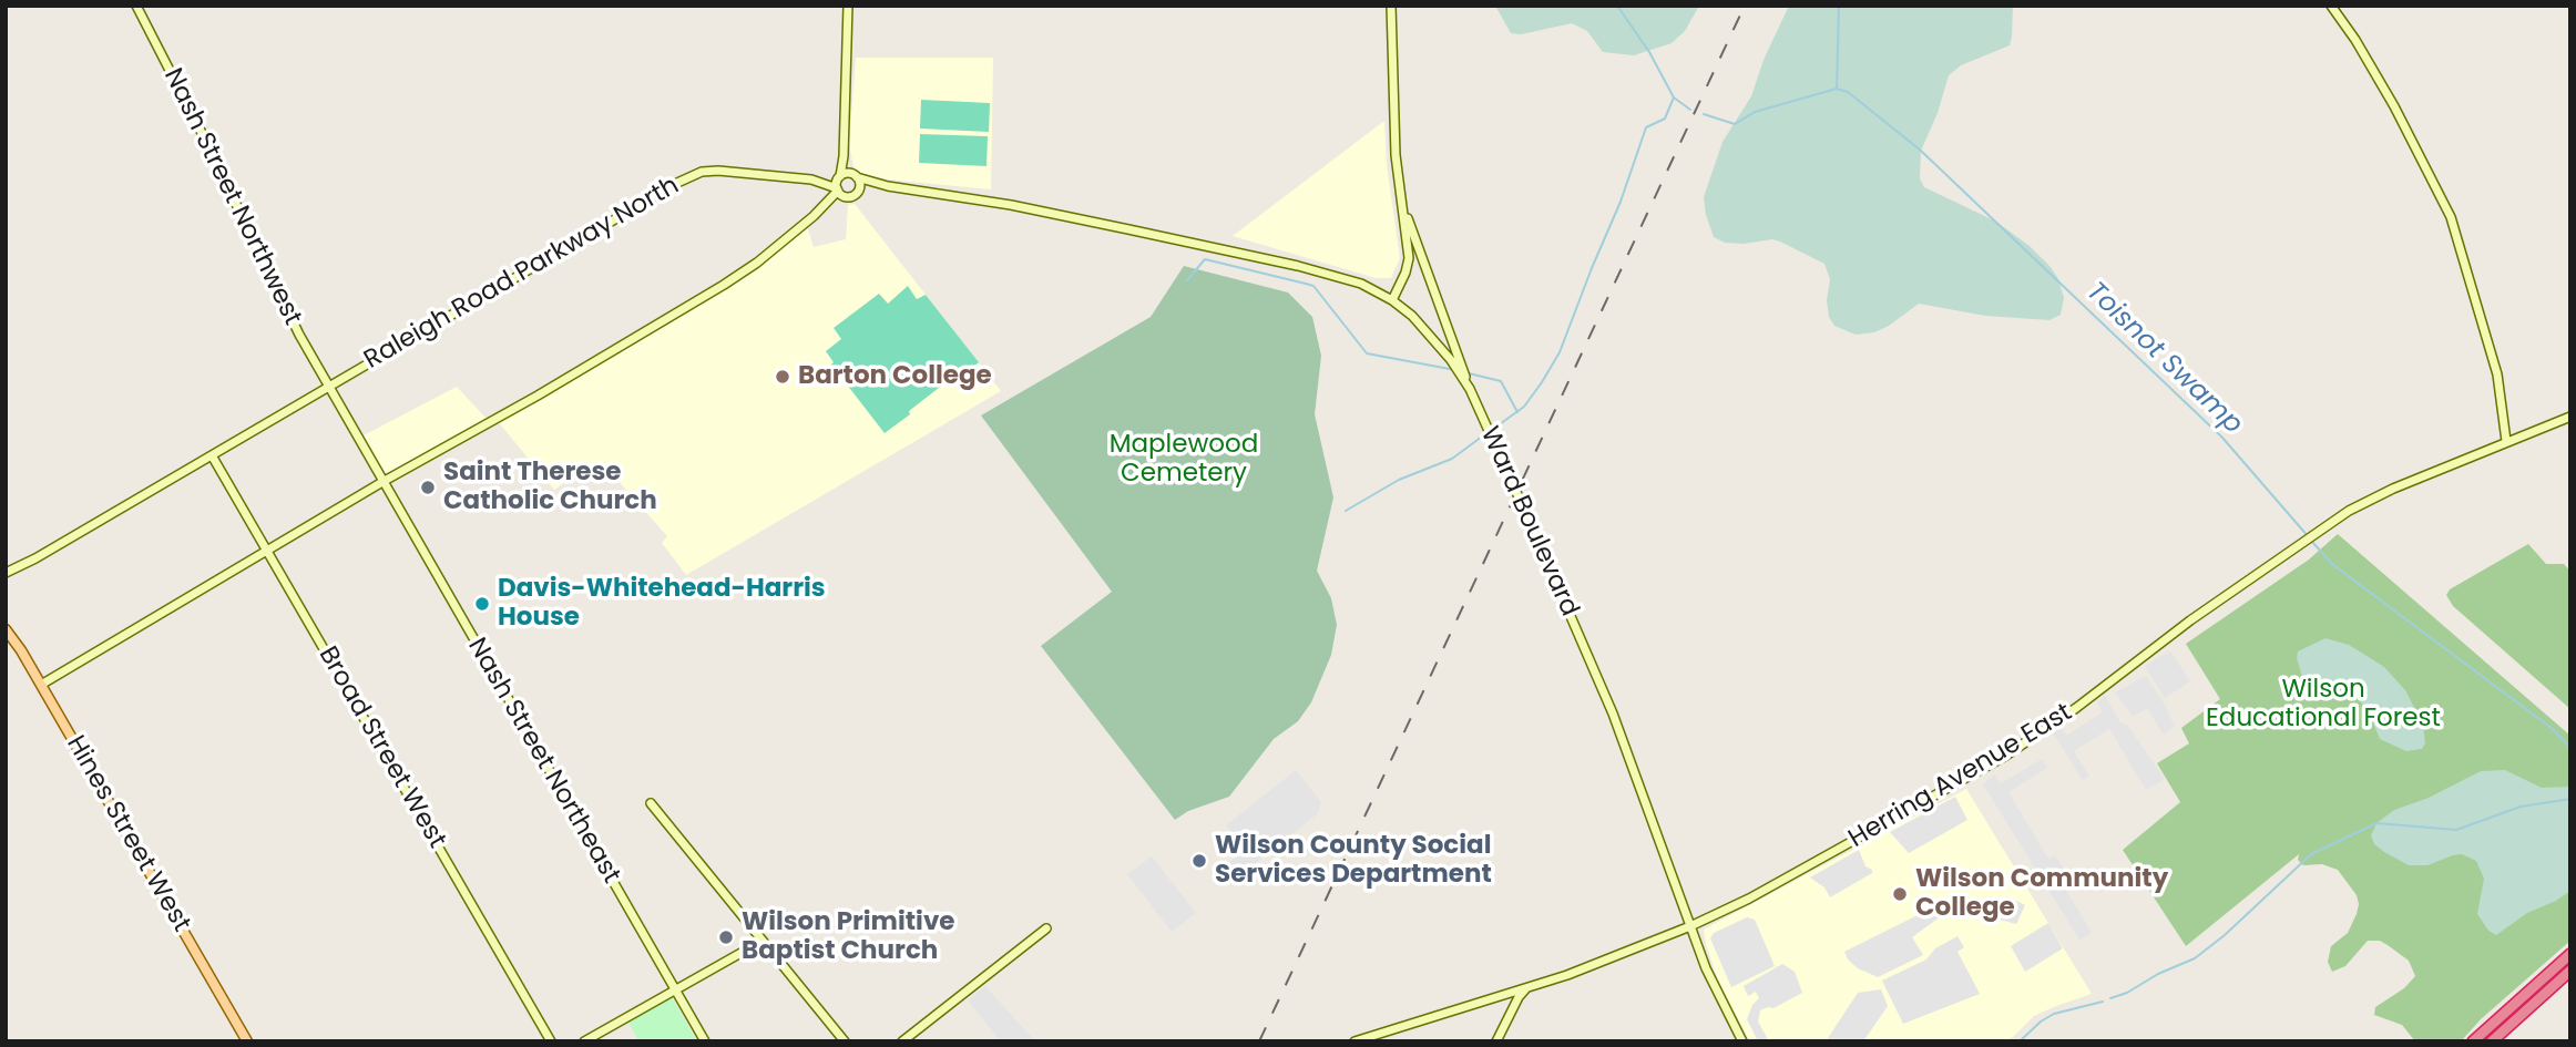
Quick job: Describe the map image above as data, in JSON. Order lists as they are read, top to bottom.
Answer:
{
  "streets": {
    "main road": ["Hines Street West"],
    "street": [
      "Nash Street Northwest",
      "Raleigh Road Parkway North",
      "Ward Boulevard",
      "Broad Street West",
      "Nash Street Northeast",
      "Herring Avenue East"
    ]
  },
  "crossings": [
    ["Nash Street Northwest", "Raleigh Road Parkway North"],
    ["Nash Street Northwest", "Nash Street Northeast"],
    ["Raleigh Road Parkway North", "Broad Street West"],
    ["Ward Boulevard", "Herring Avenue East"]
  ],
  "water": ["Toisnot Swamp"],
  "parks": ["Maplewood Cemetery", "Wilson Educational Forest"],
  "places": [
    "Barton College",
    "Saint Therese Catholic Church",
    "Davis-Whitehead-Harris House",
    "Wilson County Social Services Department",
    "Wilson Community College",
    "Wilson Primitive Baptist Church"
  ]
}
